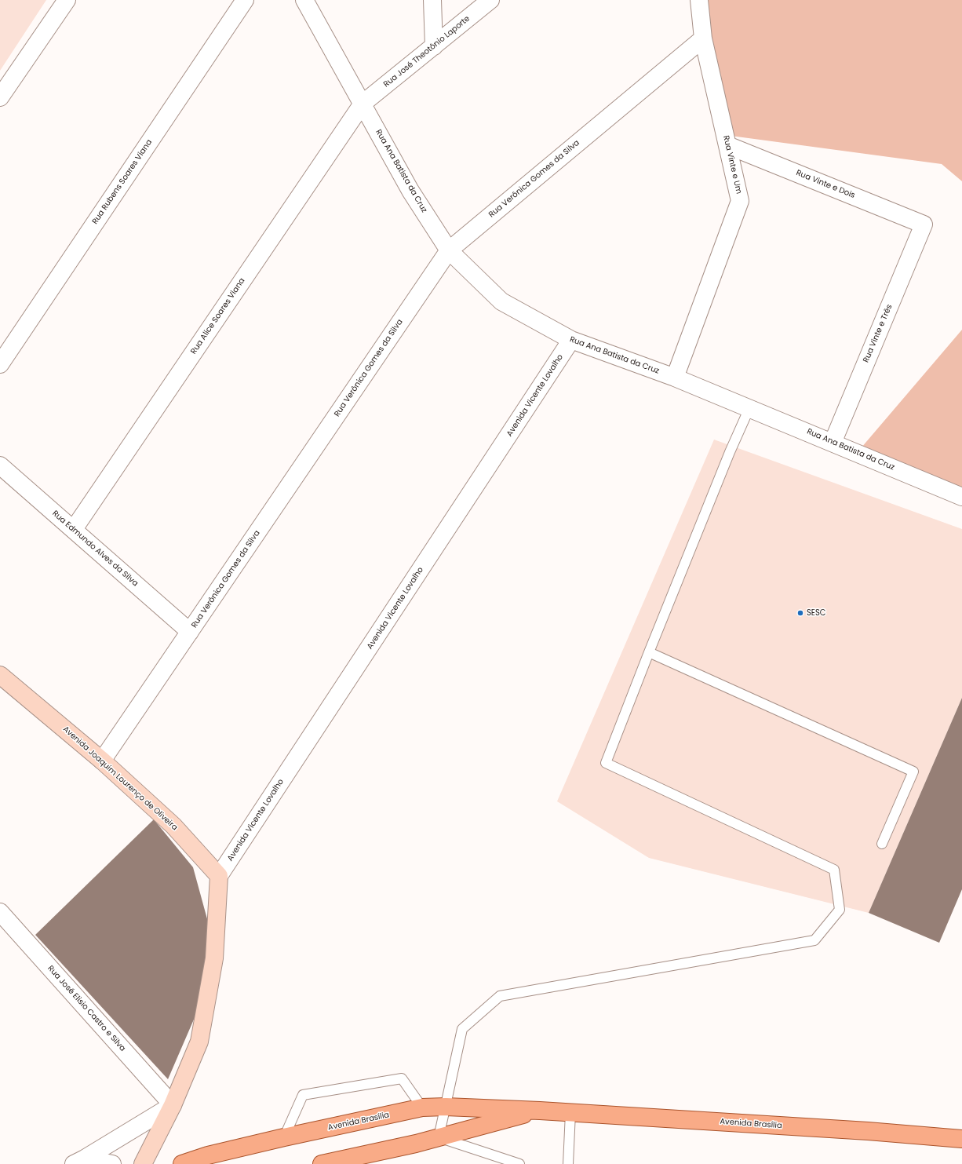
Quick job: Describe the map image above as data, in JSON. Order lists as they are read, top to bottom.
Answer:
{
  "streets": {
    "main road": ["Avenida Brasília"],
    "street": [
      "Rua José Theotônio Laporte",
      "Rua Vinte e Um",
      "Rua Ana Batista da Cruz",
      "Rua Verônica Gomes da Silva",
      "Rua Rubens Soares Viana",
      "Rua Vinte e Dois",
      "Rua Alice Soares Viana",
      "Rua Vinte e Três",
      "Avenida Vicente Lovalho",
      "Rua Edmundo Alves da Silva",
      "Avenida Joaquim Lourenço de Oliveira",
      "Rua José Elisio Castro e Silva"
    ]
  },
  "crossings": [
    ["Rua José Theotônio Laporte", "Rua Ana Batista da Cruz"],
    ["Rua José Theotônio Laporte", "Rua Alice Soares Viana"],
    ["Rua Vinte e Um", "Rua Ana Batista da Cruz"],
    ["Rua Vinte e Um", "Rua Verônica Gomes da Silva"],
    ["Rua Vinte e Um", "Rua Vinte e Dois"],
    ["Rua Ana Batista da Cruz", "Rua Verônica Gomes da Silva"],
    ["Rua Ana Batista da Cruz", "Rua Alice Soares Viana"],
    ["Rua Ana Batista da Cruz", "Rua Vinte e Três"],
    ["Rua Ana Batista da Cruz", "Avenida Vicente Lovalho"],
    ["Rua Verônica Gomes da Silva", "Rua Edmundo Alves da Silva"],
    ["Rua Verônica Gomes da Silva", "Avenida Joaquim Lourenço de Oliveira"],
    ["Rua Vinte e Dois", "Rua Vinte e Três"],
    ["Rua Alice Soares Viana", "Rua Edmundo Alves da Silva"],
    ["Avenida Vicente Lovalho", "Avenida Joaquim Lourenço de Oliveira"]
  ],
  "places": ["SESC"]
}
